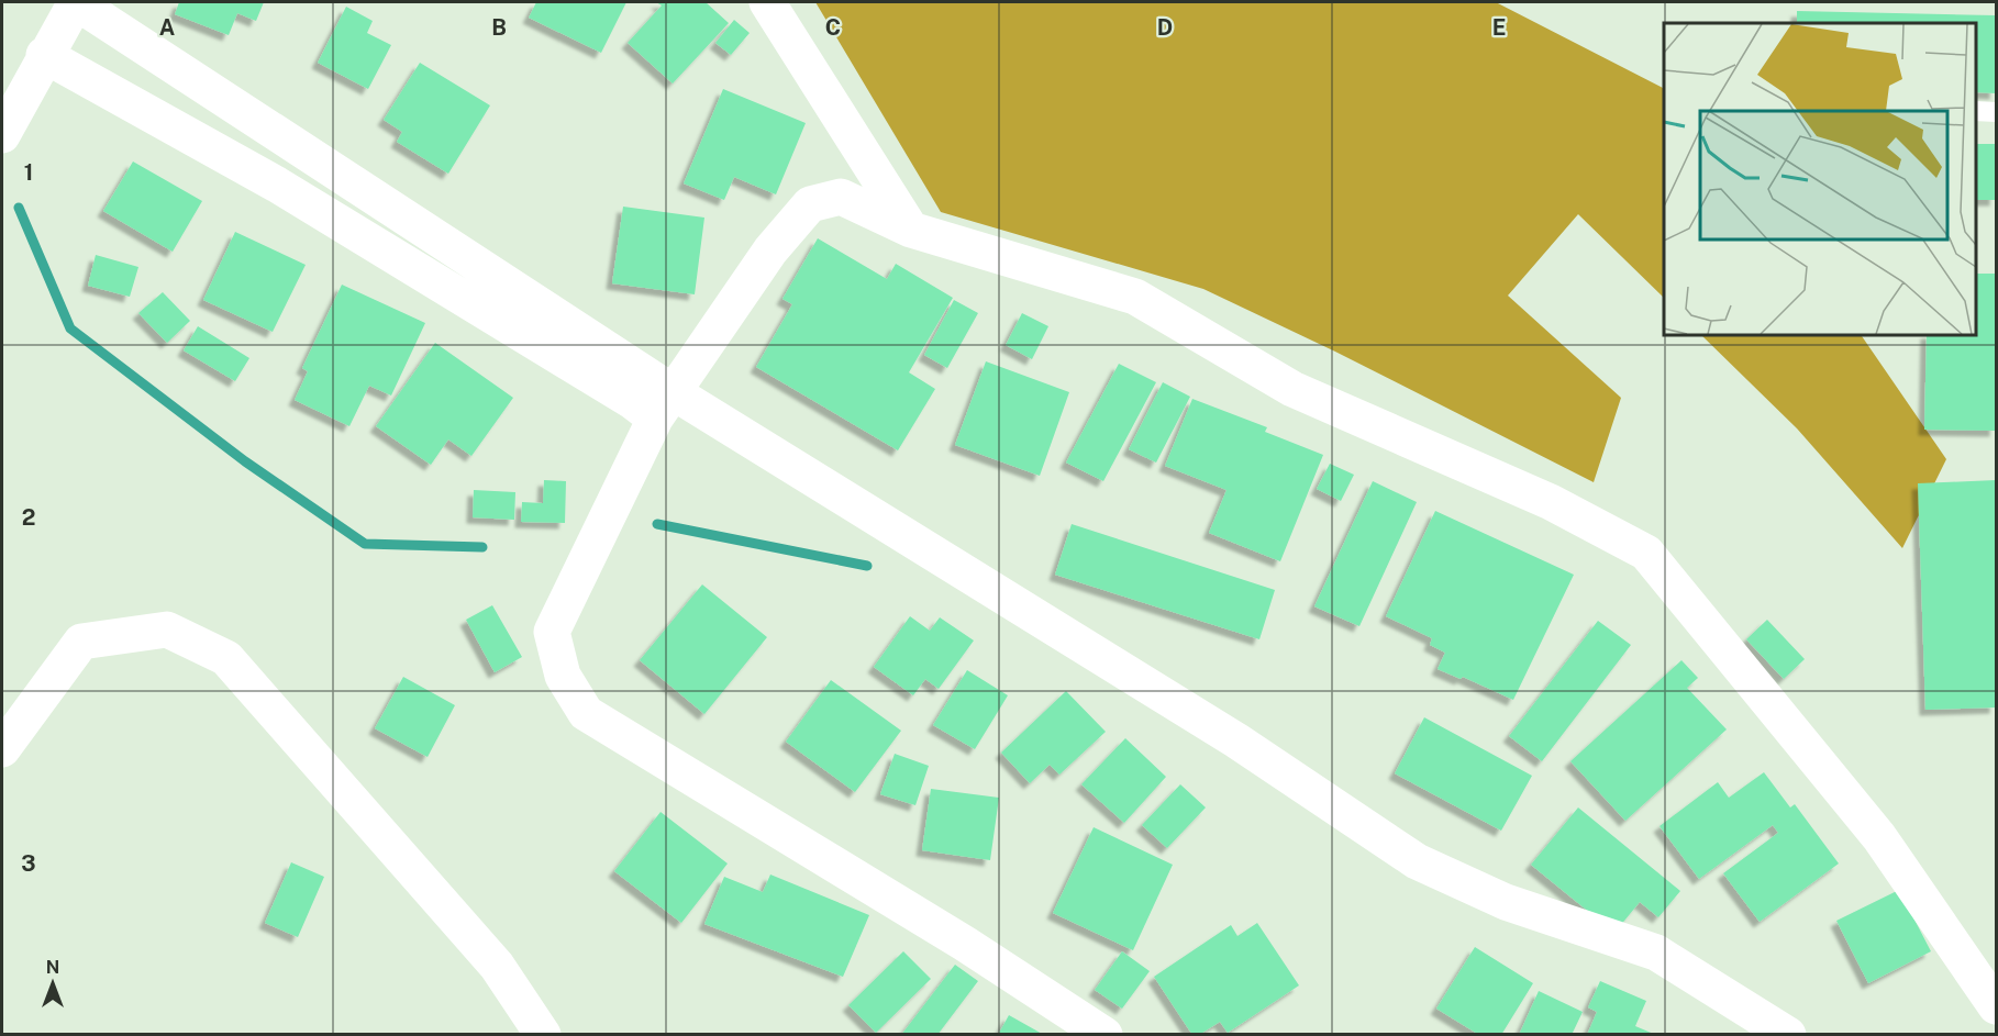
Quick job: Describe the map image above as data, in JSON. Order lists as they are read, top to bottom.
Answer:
{
  "north": "top",
  "grid": {
    "columns": [
      "A",
      "B",
      "C",
      "D",
      "E"
    ],
    "rows": ["1", "2", "3"]
  }
}
